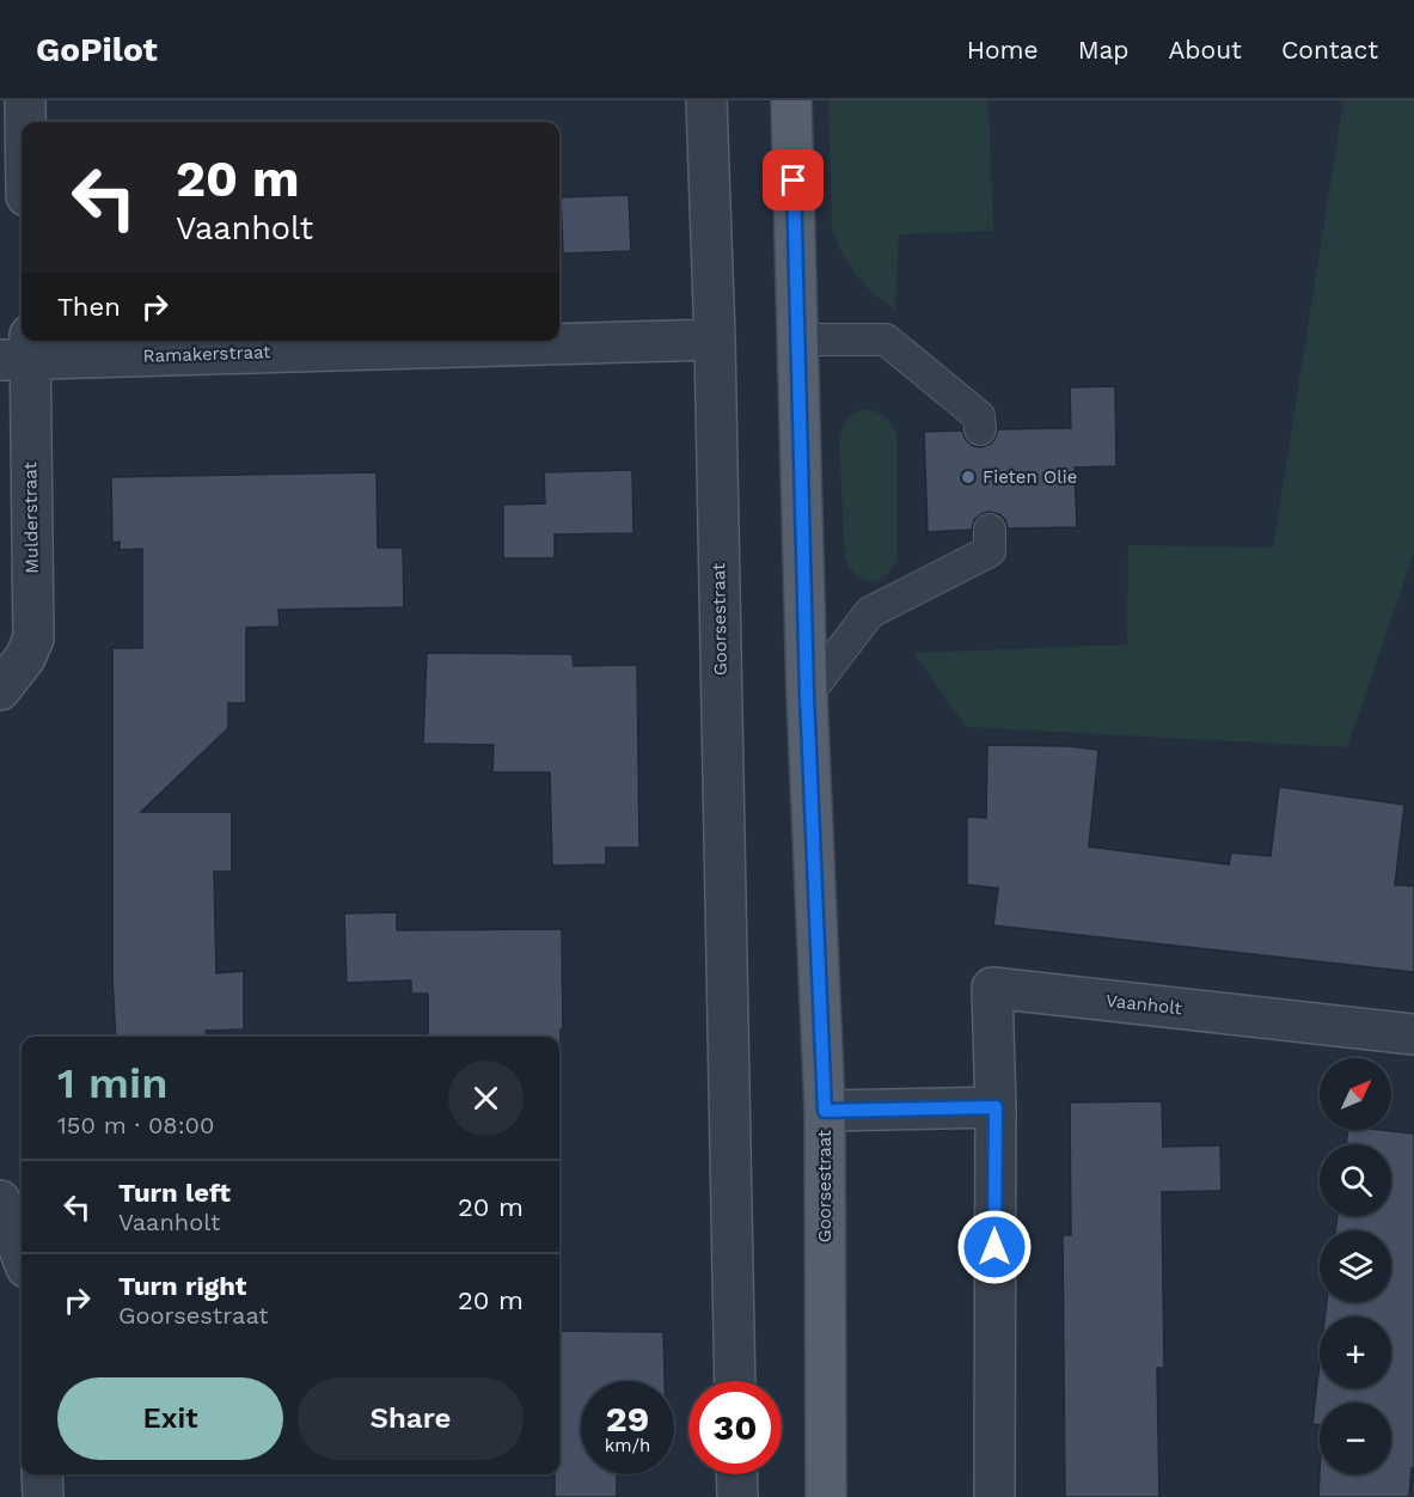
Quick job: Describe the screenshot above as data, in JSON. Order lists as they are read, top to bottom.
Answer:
{
  "streets": {
    "main road": ["Goorsestraat"],
    "street": ["Ramakerstraat", "Mulderstraat", "Vaanholt"]
  },
  "crossings": [
    ["Ramakerstraat", "Mulderstraat"],
    ["Ramakerstraat", "Goorsestraat"]
  ],
  "places": ["Fieten Olie"],
  "north": "top right",
  "page": {
    "header": "GoPilot",
    "nav": [
      "Home",
      "Map",
      "About",
      "Contact"
    ],
    "turn": ["20 m", "Vaanholt"],
    "then": "Then",
    "heading": ["1 min", "150 m · 08:00"],
    "map_buttons": ["+", "−"],
    "list": [
      {
        "name": "Turn left",
        "note": "Vaanholt",
        "value": "20 m"
      },
      {
        "name": "Turn right",
        "note": "Goorsestraat",
        "value": "20 m"
      }
    ],
    "buttons": ["Exit", "Share"],
    "speed": "29 km/h",
    "limit": "30"
  }
}
